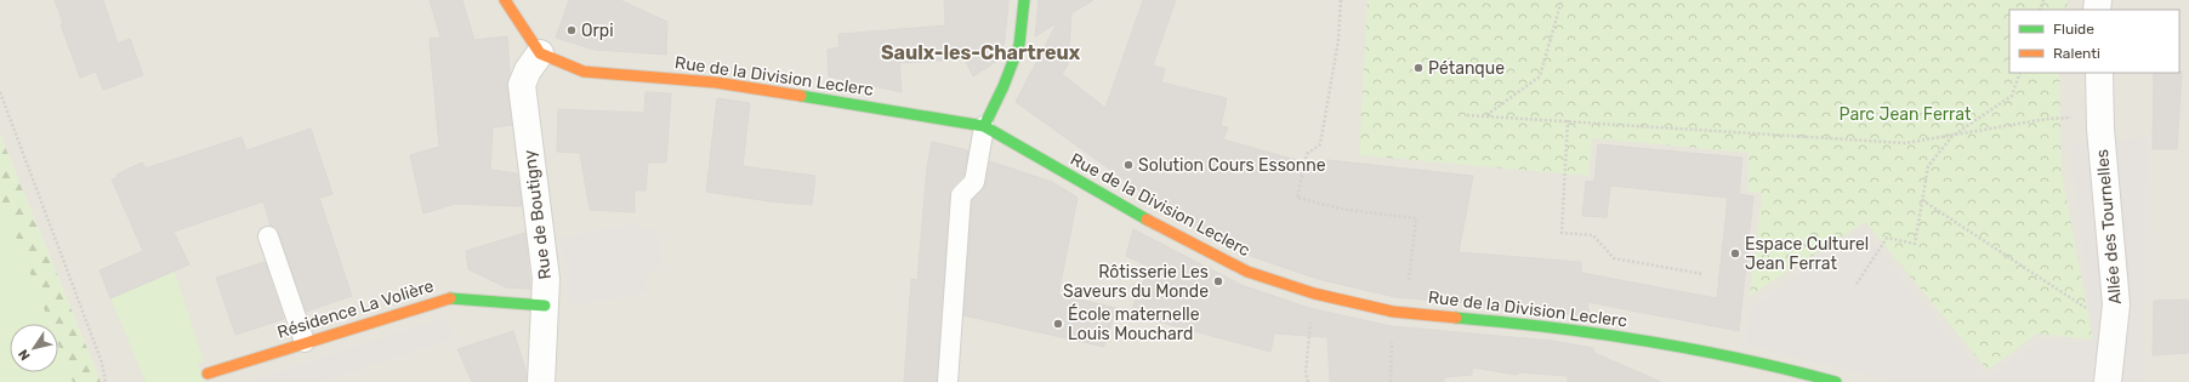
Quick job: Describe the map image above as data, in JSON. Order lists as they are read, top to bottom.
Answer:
{
  "streets": {
    "main road": ["Rue de la Division Leclerc", "Résidence La Volière"],
    "street": ["Rue de Boutigny", "Allée des Tournelles"]
  },
  "crossings": [
    ["Rue de la Division Leclerc", "Rue de Boutigny"],
    ["Rue de Boutigny", "Résidence La Volière"]
  ],
  "districts": ["Saulx-les-Chartreux"],
  "parks": ["Parc Jean Ferrat"],
  "places": [
    "Orpi",
    "Pétanque",
    "Solution Cours Essonne",
    "Espace Culturel Jean Ferrat",
    "Rôtisserie Les Saveurs du Monde",
    "École maternelle Louis Mouchard"
  ],
  "legend": ["Fluide", "Ralenti"],
  "north": "bottom left"
}
